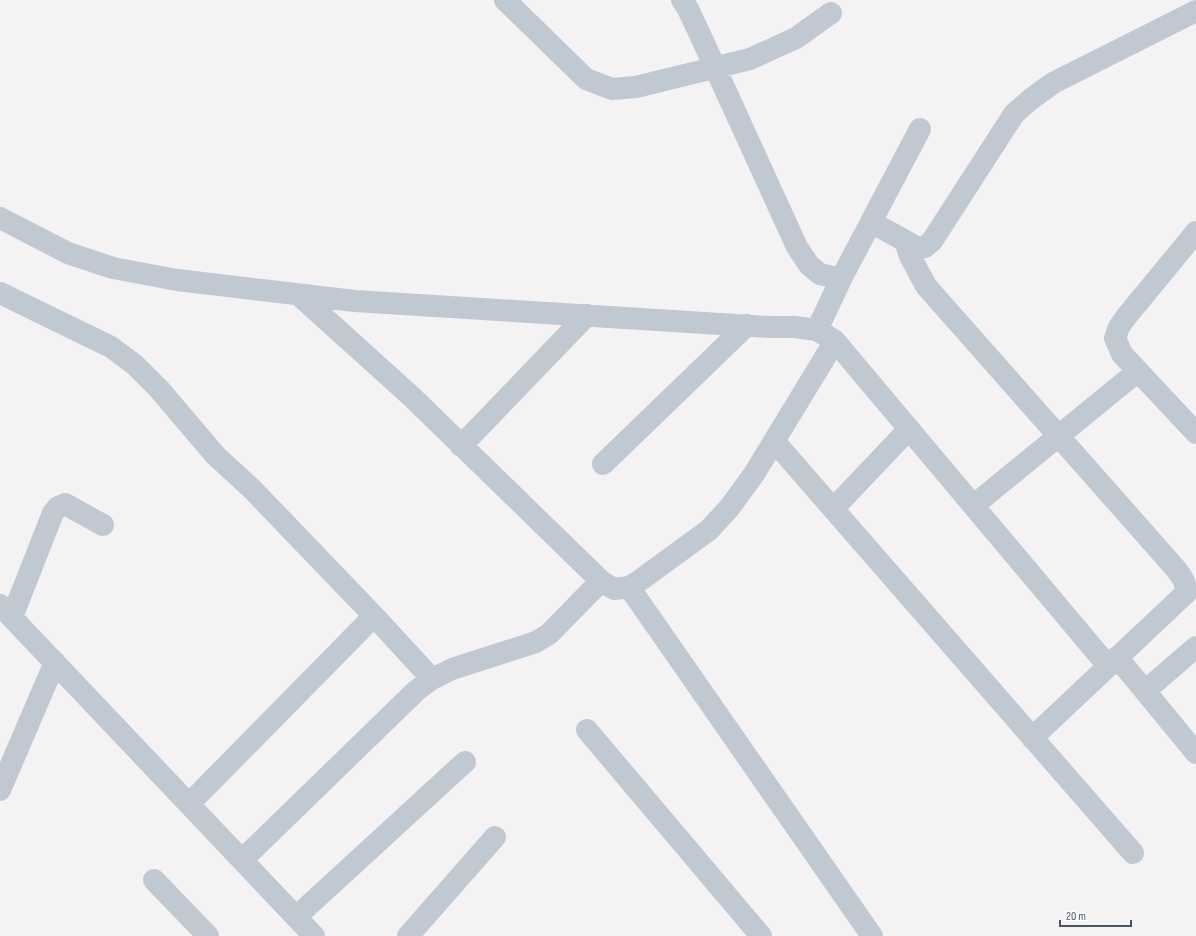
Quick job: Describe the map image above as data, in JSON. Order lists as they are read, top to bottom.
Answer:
{
  "scale_bar": "20 m"
}
